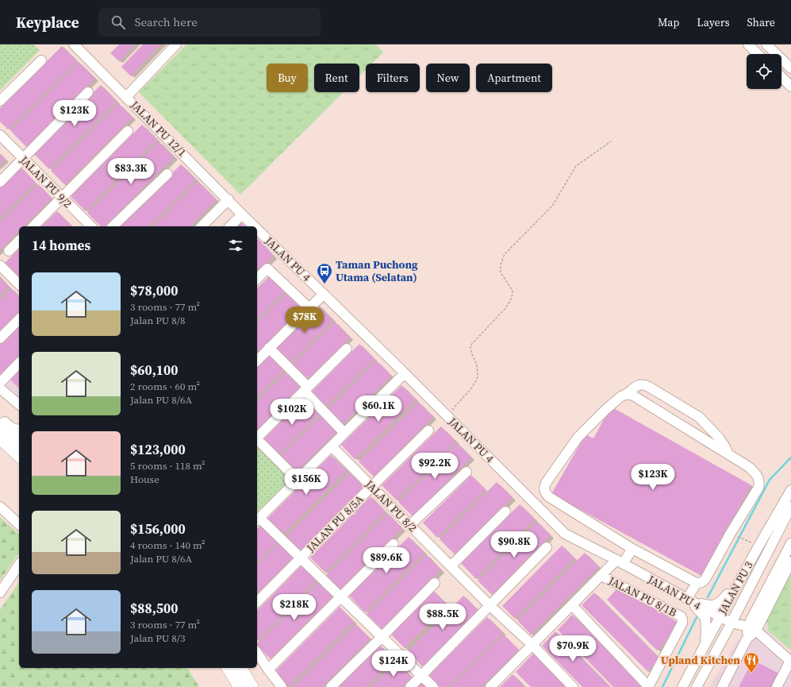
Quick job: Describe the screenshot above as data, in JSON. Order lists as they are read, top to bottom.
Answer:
{
  "streets": {
    "street": [
      "JALAN PU 12/1",
      "JALAN PU 9/2",
      "JALAN PU 4",
      "JALAN PU 8/2",
      "JALAN PU 8/5A",
      "JALAN PU 3",
      "JALAN PU 8/1B"
    ]
  },
  "crossings": [
    ["JALAN PU 12/1", "JALAN PU 4"],
    ["JALAN PU 4", "JALAN PU 3"],
    ["JALAN PU 8/2", "JALAN PU 8/5A"]
  ],
  "places": {
    "bus stop": ["Taman Puchong Utama (Selatan)"],
    "restaurant": ["Upland Kitchen"]
  },
  "page": {
    "header": "Keyplace",
    "search": "Search here",
    "nav": ["Map", "Layers", "Share"],
    "chip": [
      "Buy",
      "Rent",
      "Filters",
      "New",
      "Apartment"
    ],
    "price": [
      "$123K",
      "$83.3K",
      "$78K",
      "$60.1K",
      "$102K",
      "$92.2K",
      "$123K",
      "$156K",
      "$90.8K",
      "$89.6K",
      "$218K",
      "$88.5K",
      "$70.9K",
      "$124K"
    ],
    "heading": "14 homes",
    "list": [
      {
        "name": "$78,000",
        "note": "3 rooms · 77 m² · Jalan PU 8/8"
      },
      {
        "name": "$60,100",
        "note": "2 rooms · 60 m² · Jalan PU 8/6A"
      },
      {
        "name": "$123,000",
        "note": "5 rooms · 118 m² · House"
      },
      {
        "name": "$156,000",
        "note": "4 rooms · 140 m² · Jalan PU 8/6A"
      },
      {
        "name": "$88,500",
        "note": "3 rooms · 77 m² · Jalan PU 8/3"
      }
    ]
  }
}
